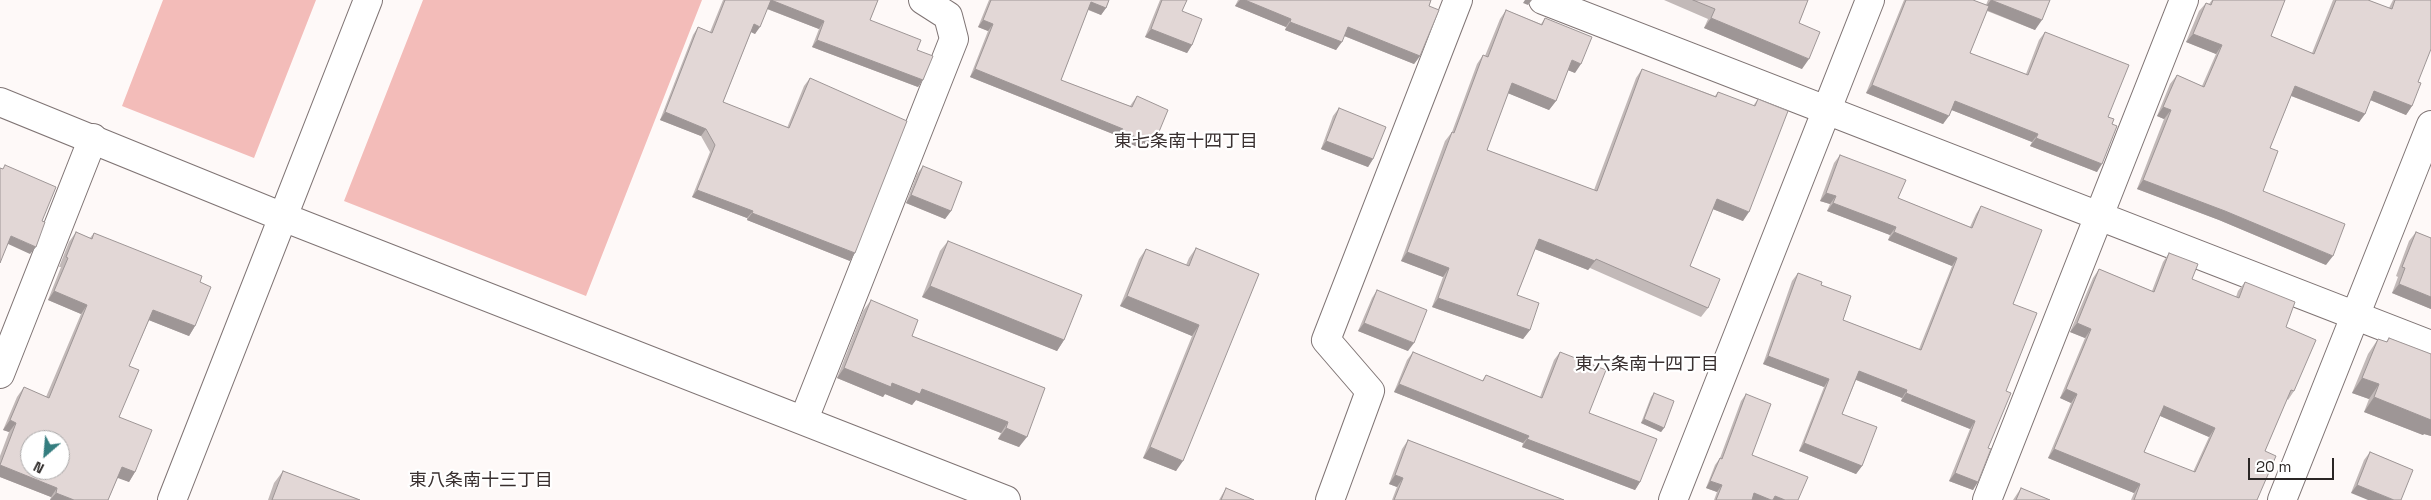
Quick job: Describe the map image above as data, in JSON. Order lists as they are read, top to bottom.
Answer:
{
  "districts": ["東七条南十四丁目", "東六条南十四丁目", "東八条南十三丁目"],
  "scale_bar": "20 m",
  "north": "bottom left"
}
